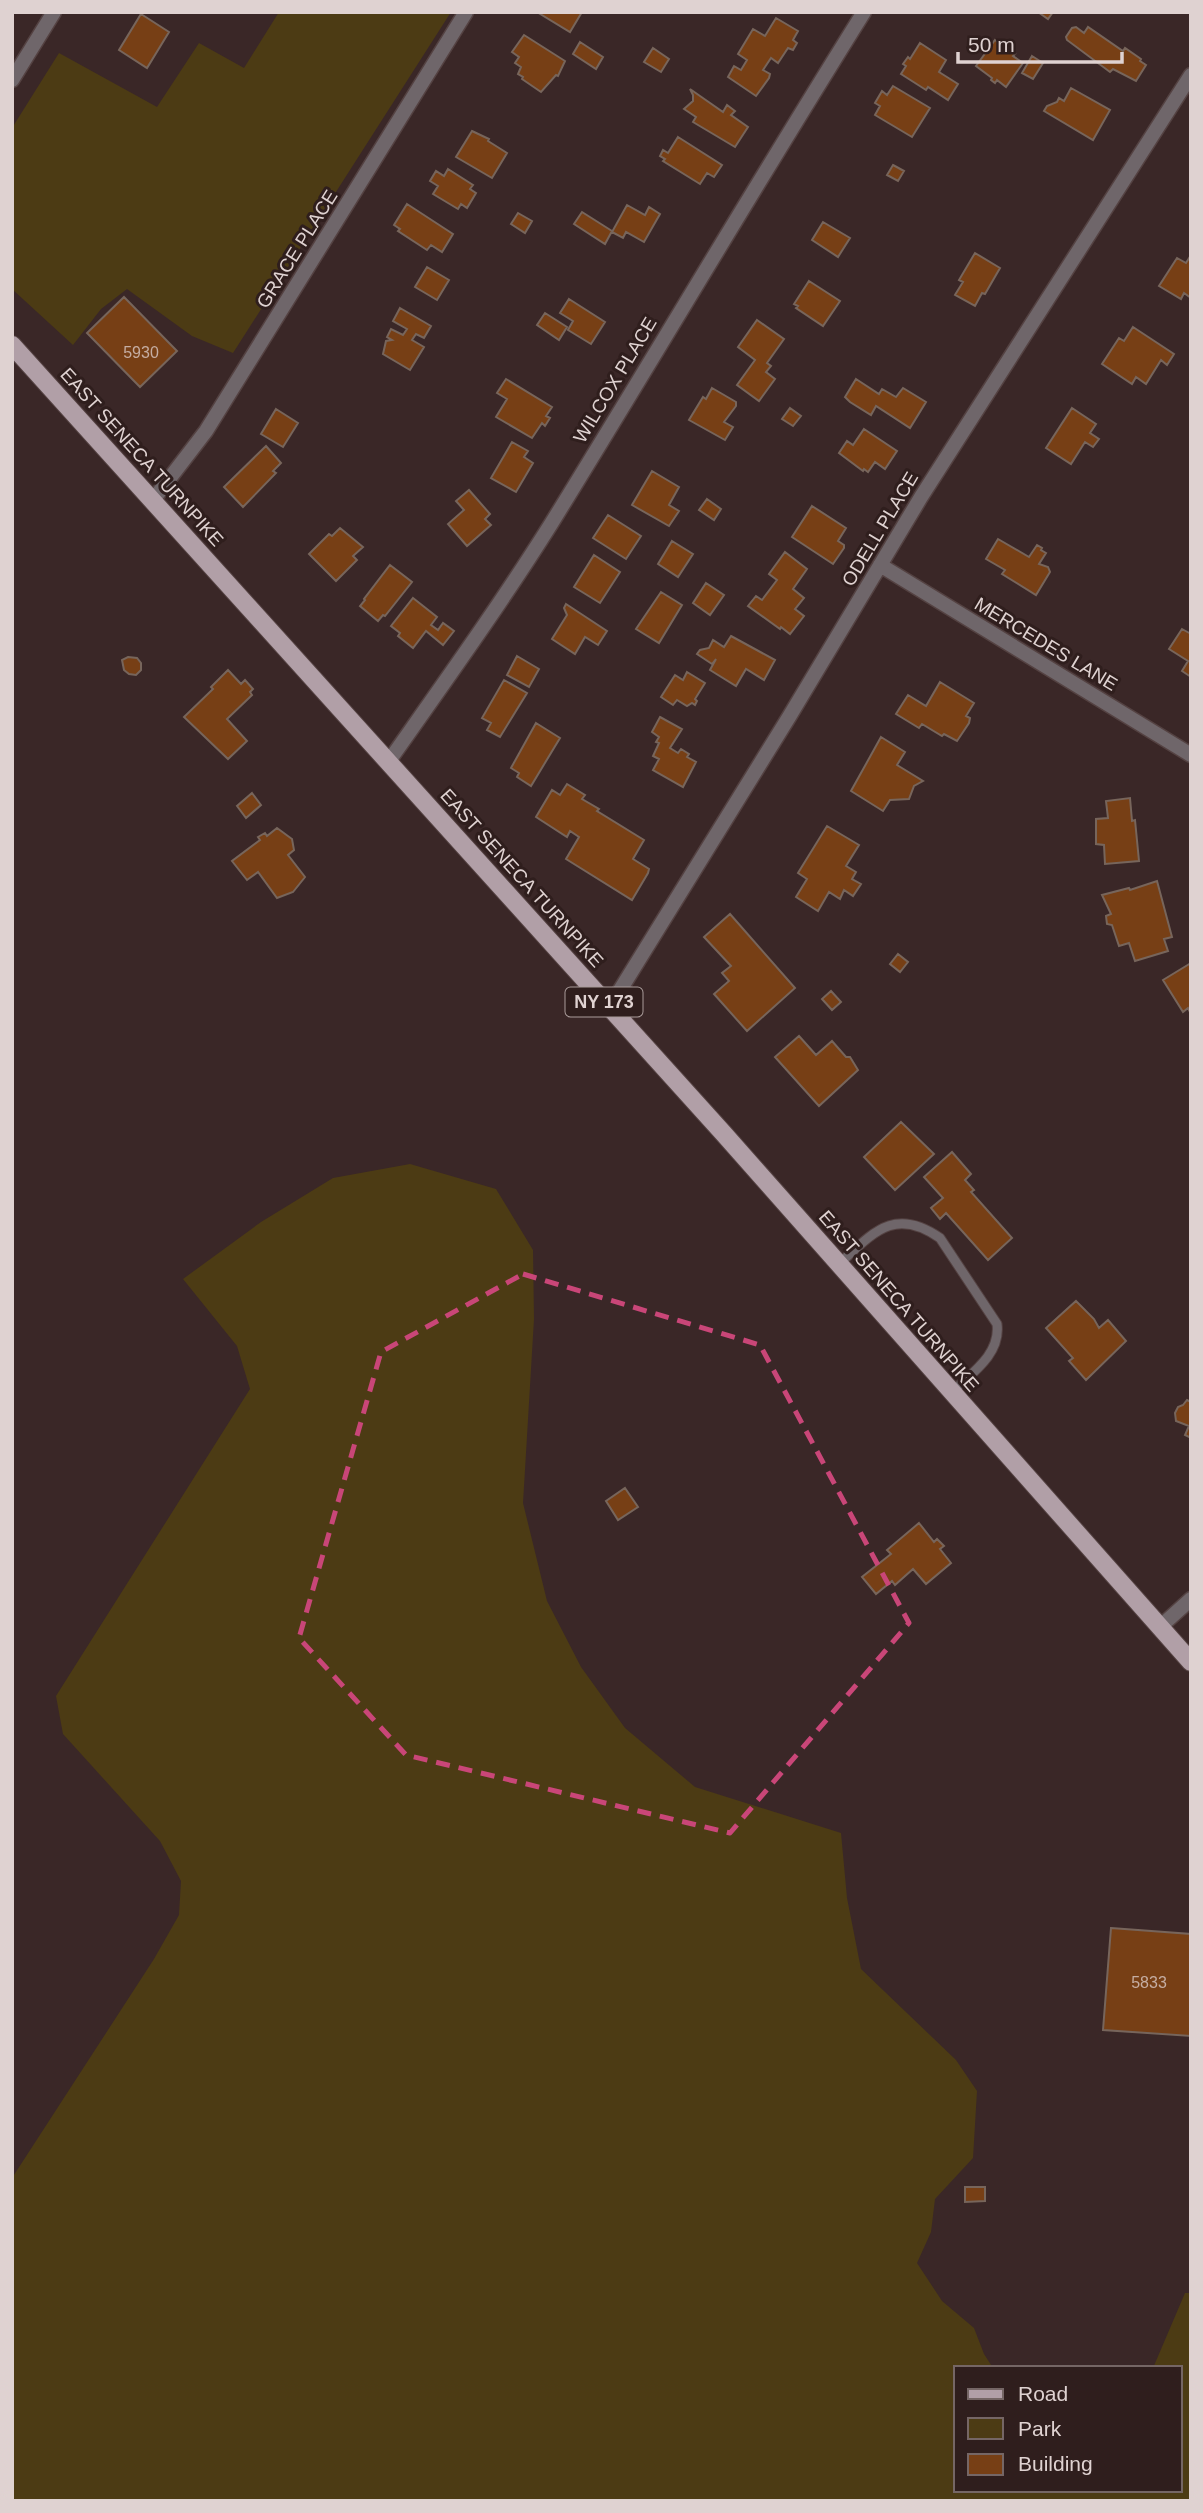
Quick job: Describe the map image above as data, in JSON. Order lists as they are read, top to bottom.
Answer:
{
  "streets": {
    "main road": ["EAST SENECA TURNPIKE", "NY 173"],
    "street": [
      "GRACE PLACE",
      "WILCOX PLACE",
      "ODELL PLACE",
      "MERCEDES LANE"
    ]
  },
  "crossings": [
    ["GRACE PLACE", "EAST SENECA TURNPIKE"],
    ["WILCOX PLACE", "EAST SENECA TURNPIKE"],
    ["EAST SENECA TURNPIKE", "ODELL PLACE"],
    ["ODELL PLACE", "MERCEDES LANE"]
  ],
  "house_numbers": ["5930", "5833"],
  "legend": ["Road", "Park", "Building"],
  "scale_bar": "50 m"
}
